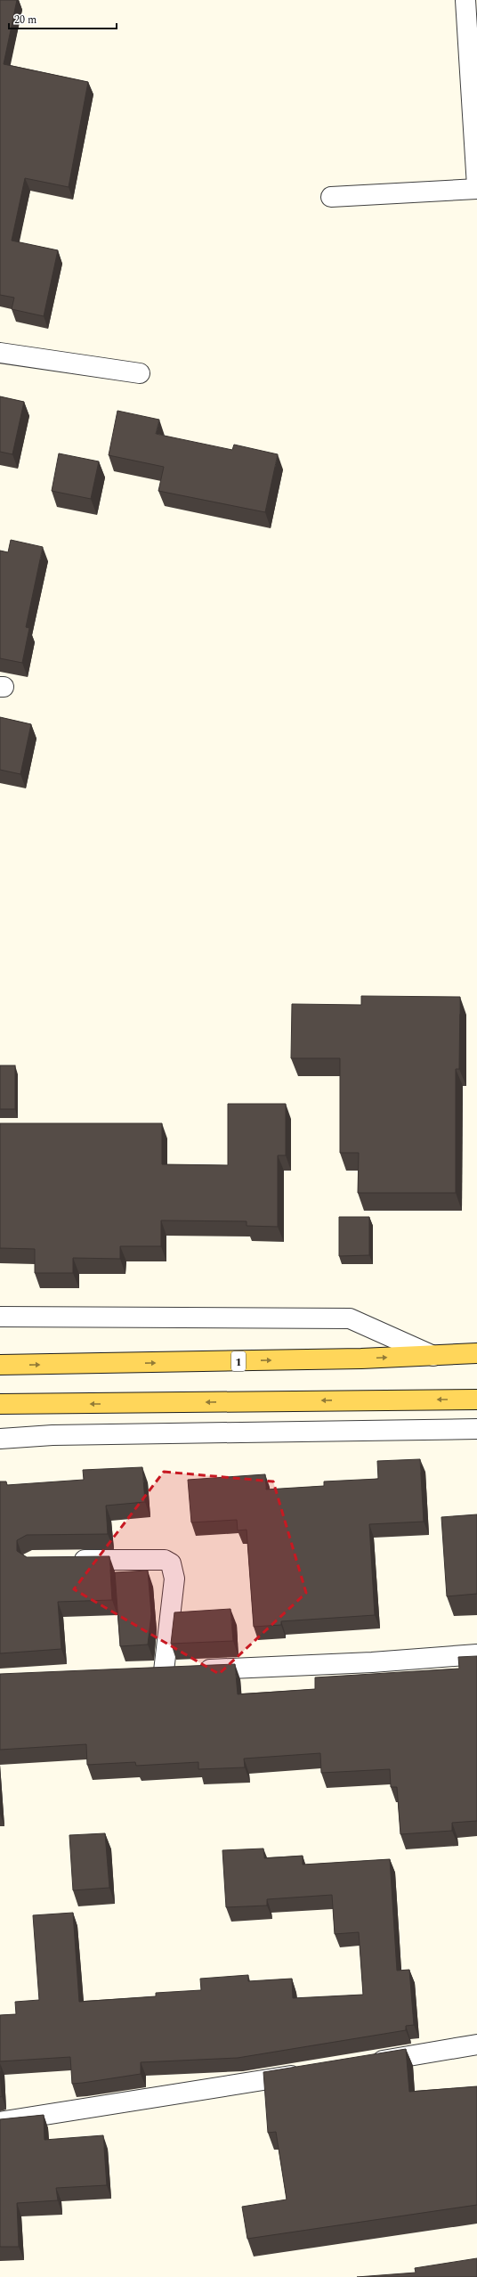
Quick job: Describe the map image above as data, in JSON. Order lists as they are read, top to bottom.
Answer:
{
  "streets": {
    "main road": ["1"]
  },
  "scale_bar": "20 m"
}
